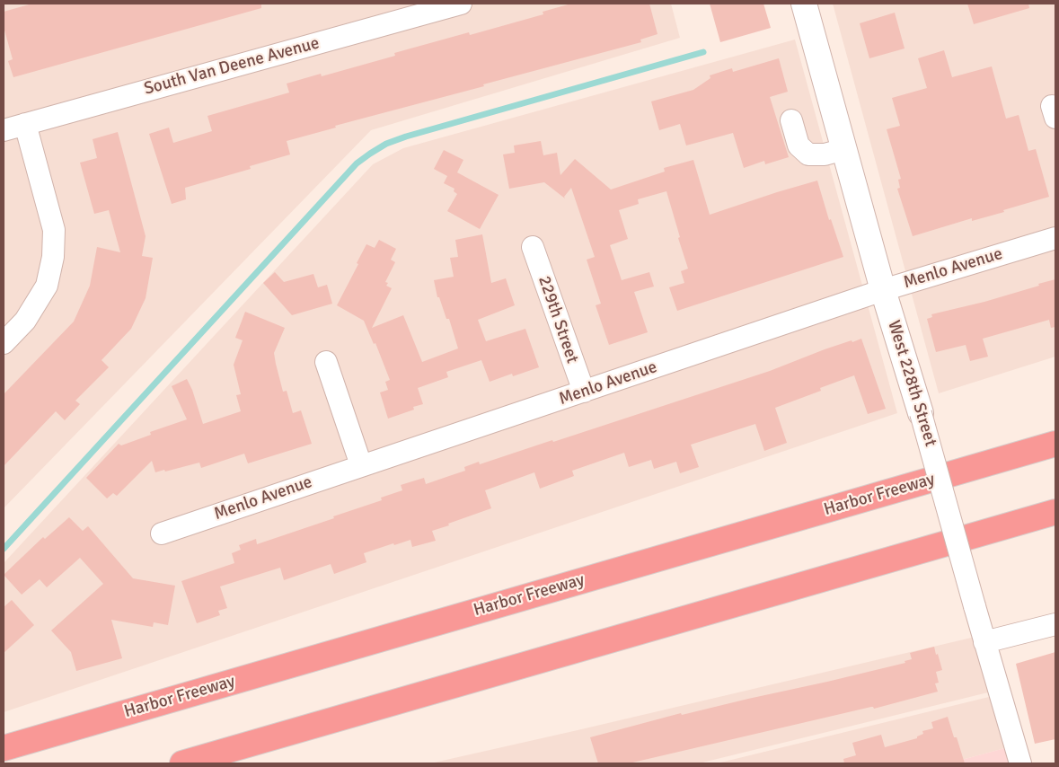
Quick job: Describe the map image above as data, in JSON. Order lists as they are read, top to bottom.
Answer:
{
  "streets": {
    "highway": ["Harbor Freeway"],
    "street": [
      "South Van Deene Avenue",
      "Menlo Avenue",
      "229th Street",
      "West 228th Street"
    ]
  },
  "crossings": [
    ["Menlo Avenue", "229th Street"],
    ["Menlo Avenue", "West 228th Street"]
  ]
}
